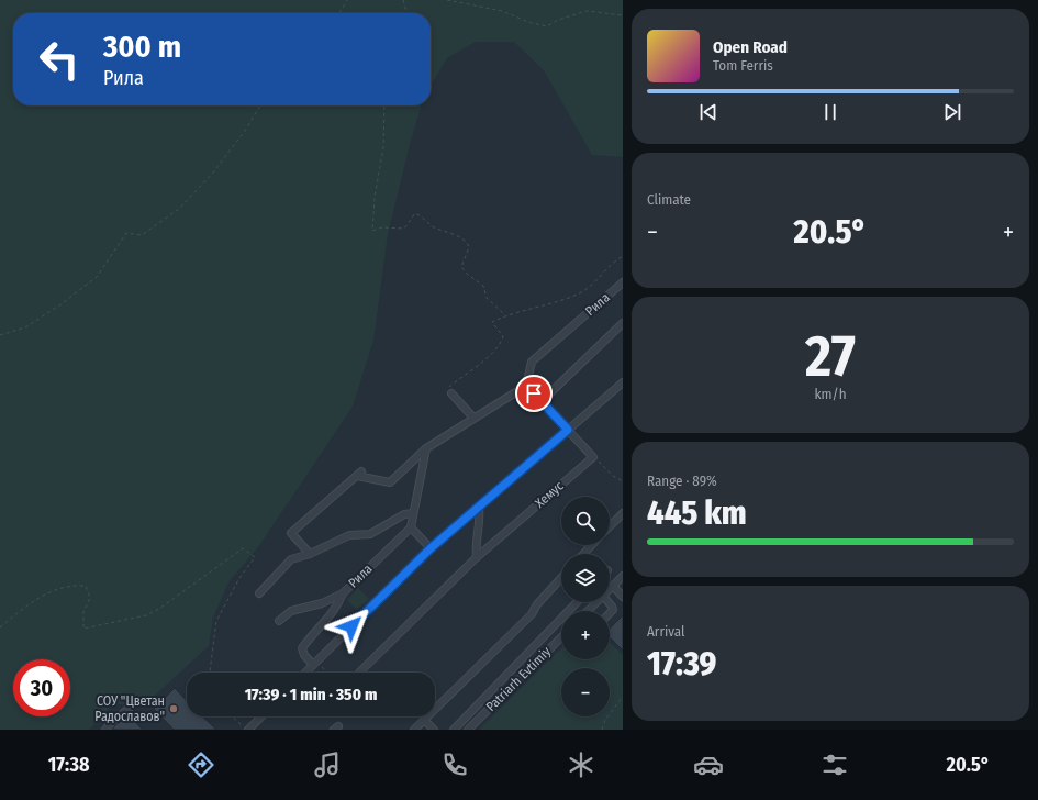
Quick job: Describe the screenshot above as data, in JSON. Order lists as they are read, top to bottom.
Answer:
{
  "streets": {
    "street": ["Рила", "Хемус", "Patriarh Evtimiy"]
  },
  "places": ["СОУ \"Цветан Радославов\""],
  "page": {
    "turn": ["300 m", "Рила"],
    "song": ["Open Road", "Tom Ferris"],
    "tile": [
      "Climate",
      ["27", "km/h"],
      ["Range · 89%", "445 km"],
      ["Arrival", "17:39"]
    ],
    "heat": ["−", "20.5°", "+"],
    "map_buttons": ["+", "−"],
    "limit": "30",
    "trip": "17:39 · 1 min · 350 m",
    "tabs": ["17:38", "20.5°"]
  }
}
